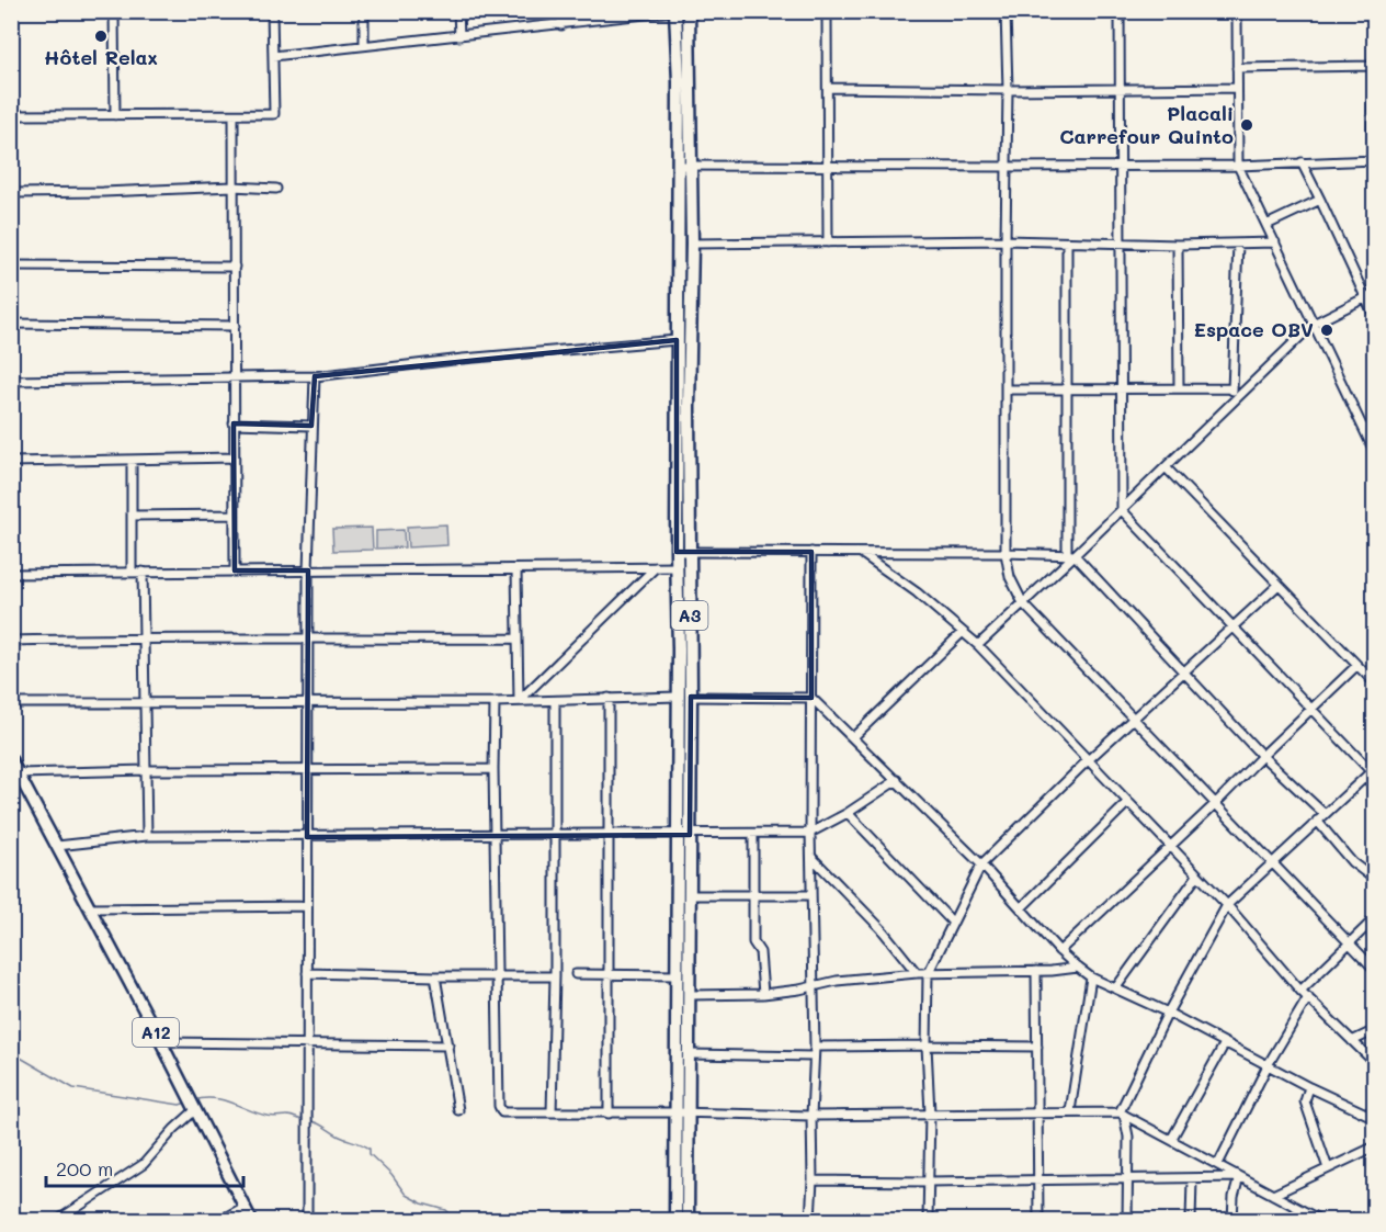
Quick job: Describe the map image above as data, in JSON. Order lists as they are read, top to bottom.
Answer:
{
  "streets": {
    "highway": ["A3"],
    "main road": ["A12"]
  },
  "places": ["Hôtel Relax", "Placali Carrefour Quinto", "Espace OBV"],
  "scale_bar": "200 m"
}
